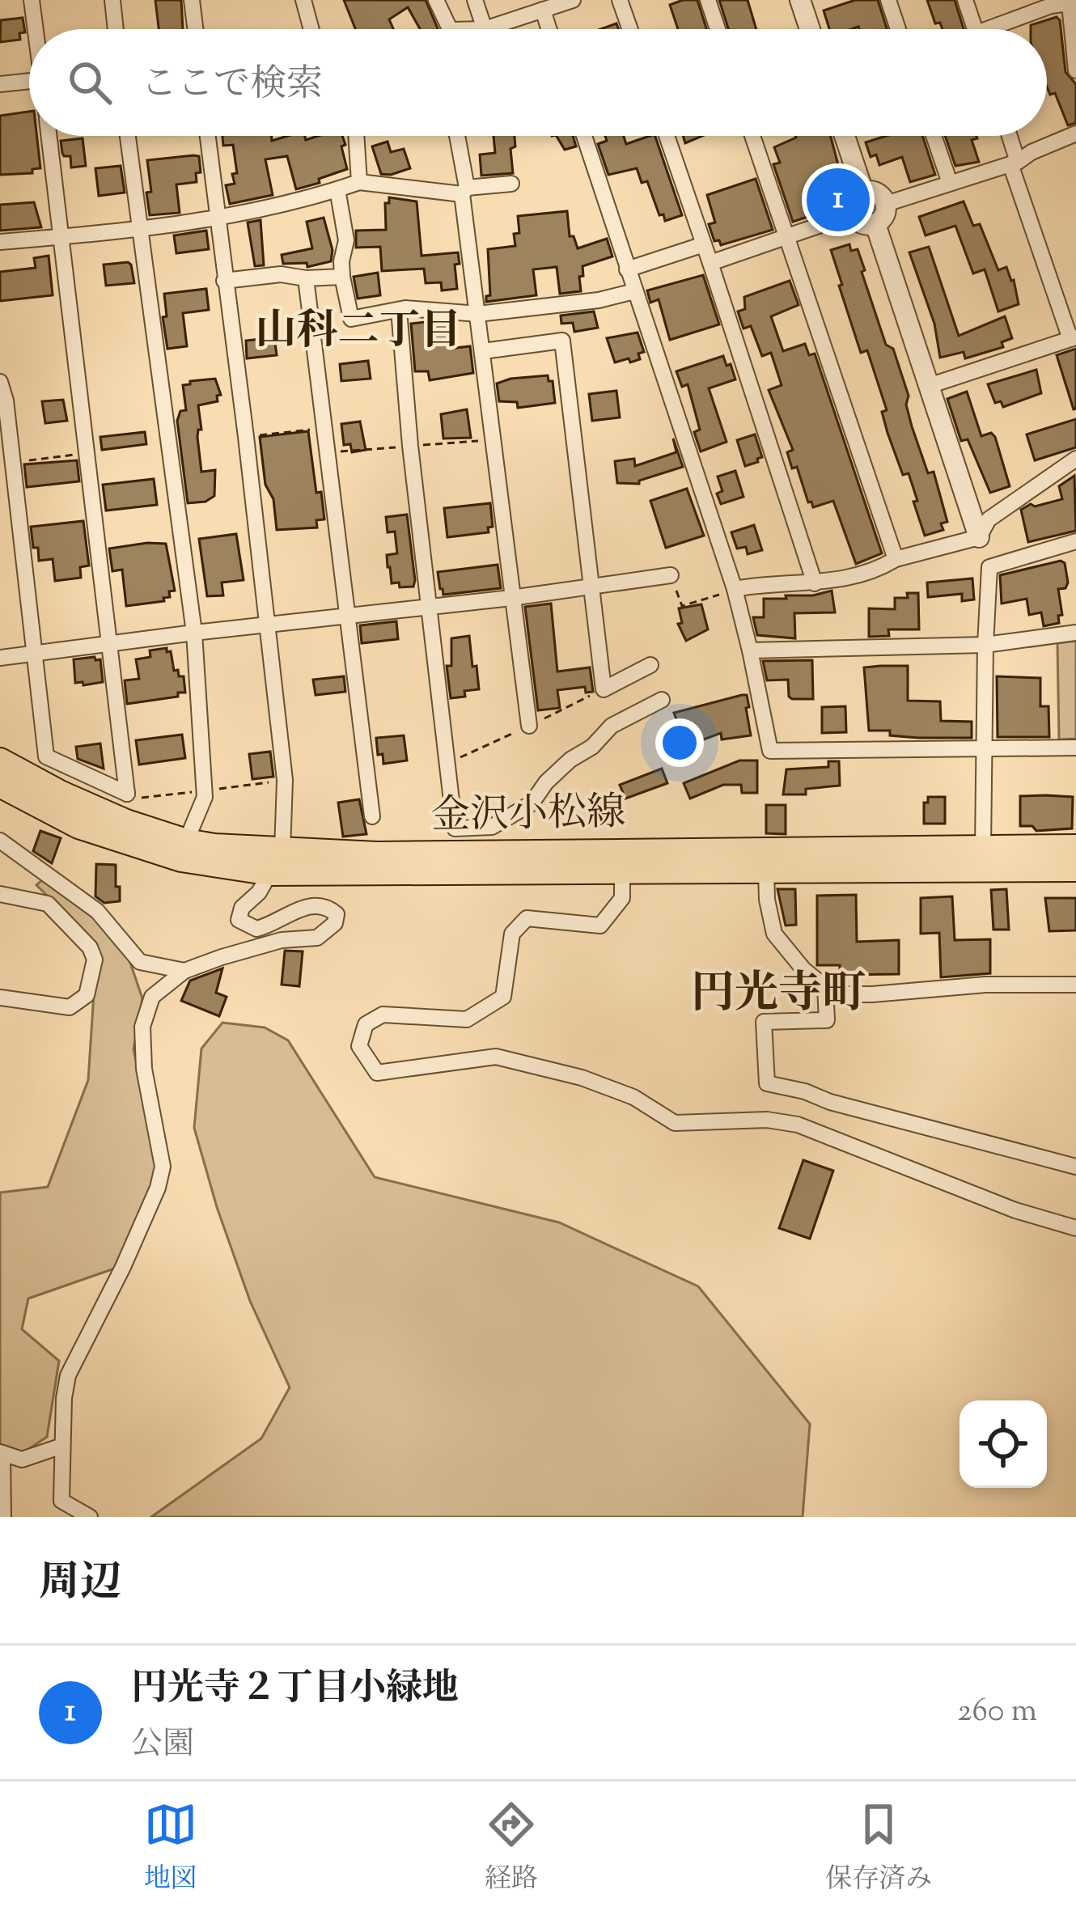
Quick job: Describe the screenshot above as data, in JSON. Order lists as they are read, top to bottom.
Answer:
{
  "streets": {
    "main road": ["金沢小松線"]
  },
  "districts": ["山科二丁目", "円光寺町"],
  "page": {
    "search": "ここで検索",
    "pins": "1",
    "heading": "周辺",
    "list": [
      {
        "mark": "1",
        "name": "円光寺２丁目小緑地",
        "note": "公園",
        "value": "260 m"
      }
    ],
    "nav": ["地図", "経路", "保存済み"]
  }
}
